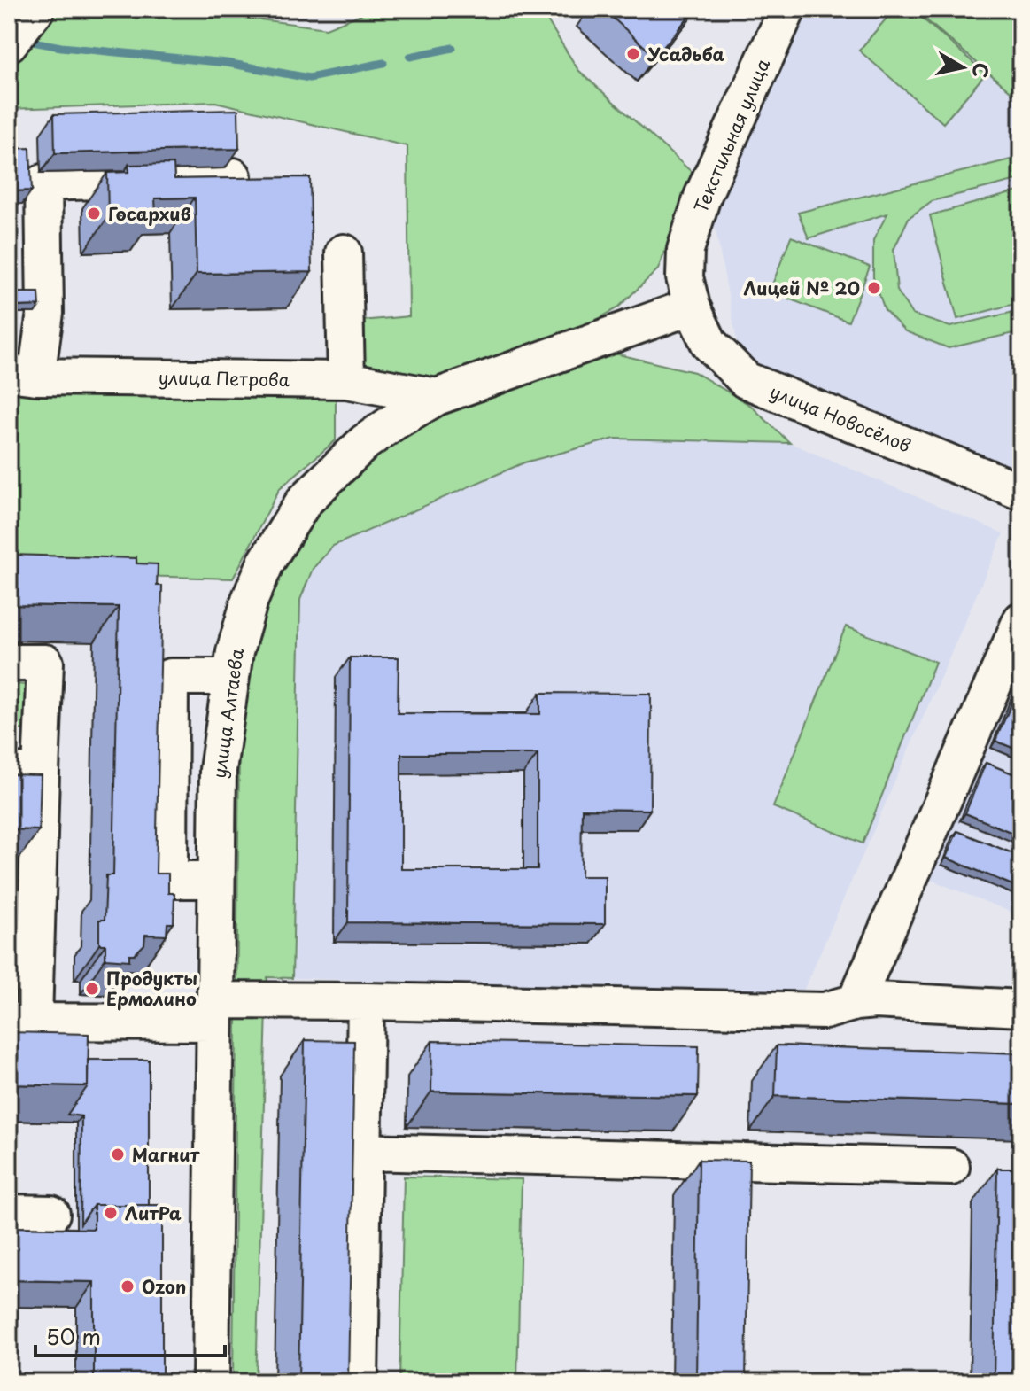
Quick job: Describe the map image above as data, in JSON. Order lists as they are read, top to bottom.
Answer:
{
  "streets": {
    "street": [
      "Текстильная улица",
      "улица Петрова",
      "улица Новосёлов",
      "улица Алтаева"
    ]
  },
  "crossings": [
    ["Текстильная улица", "улица Новосёлов"],
    ["Текстильная улица", "улица Алтаева"],
    ["улица Петрова", "улица Алтаева"],
    ["улица Новосёлов", "улица Алтаева"]
  ],
  "places": [
    "Усадьба",
    "Госархив",
    "Лицей № 20",
    "Продукты Ермолино",
    "Магнит",
    "ЛитРа",
    "Ozon"
  ],
  "scale_bar": "50 m",
  "north": "right"
}
